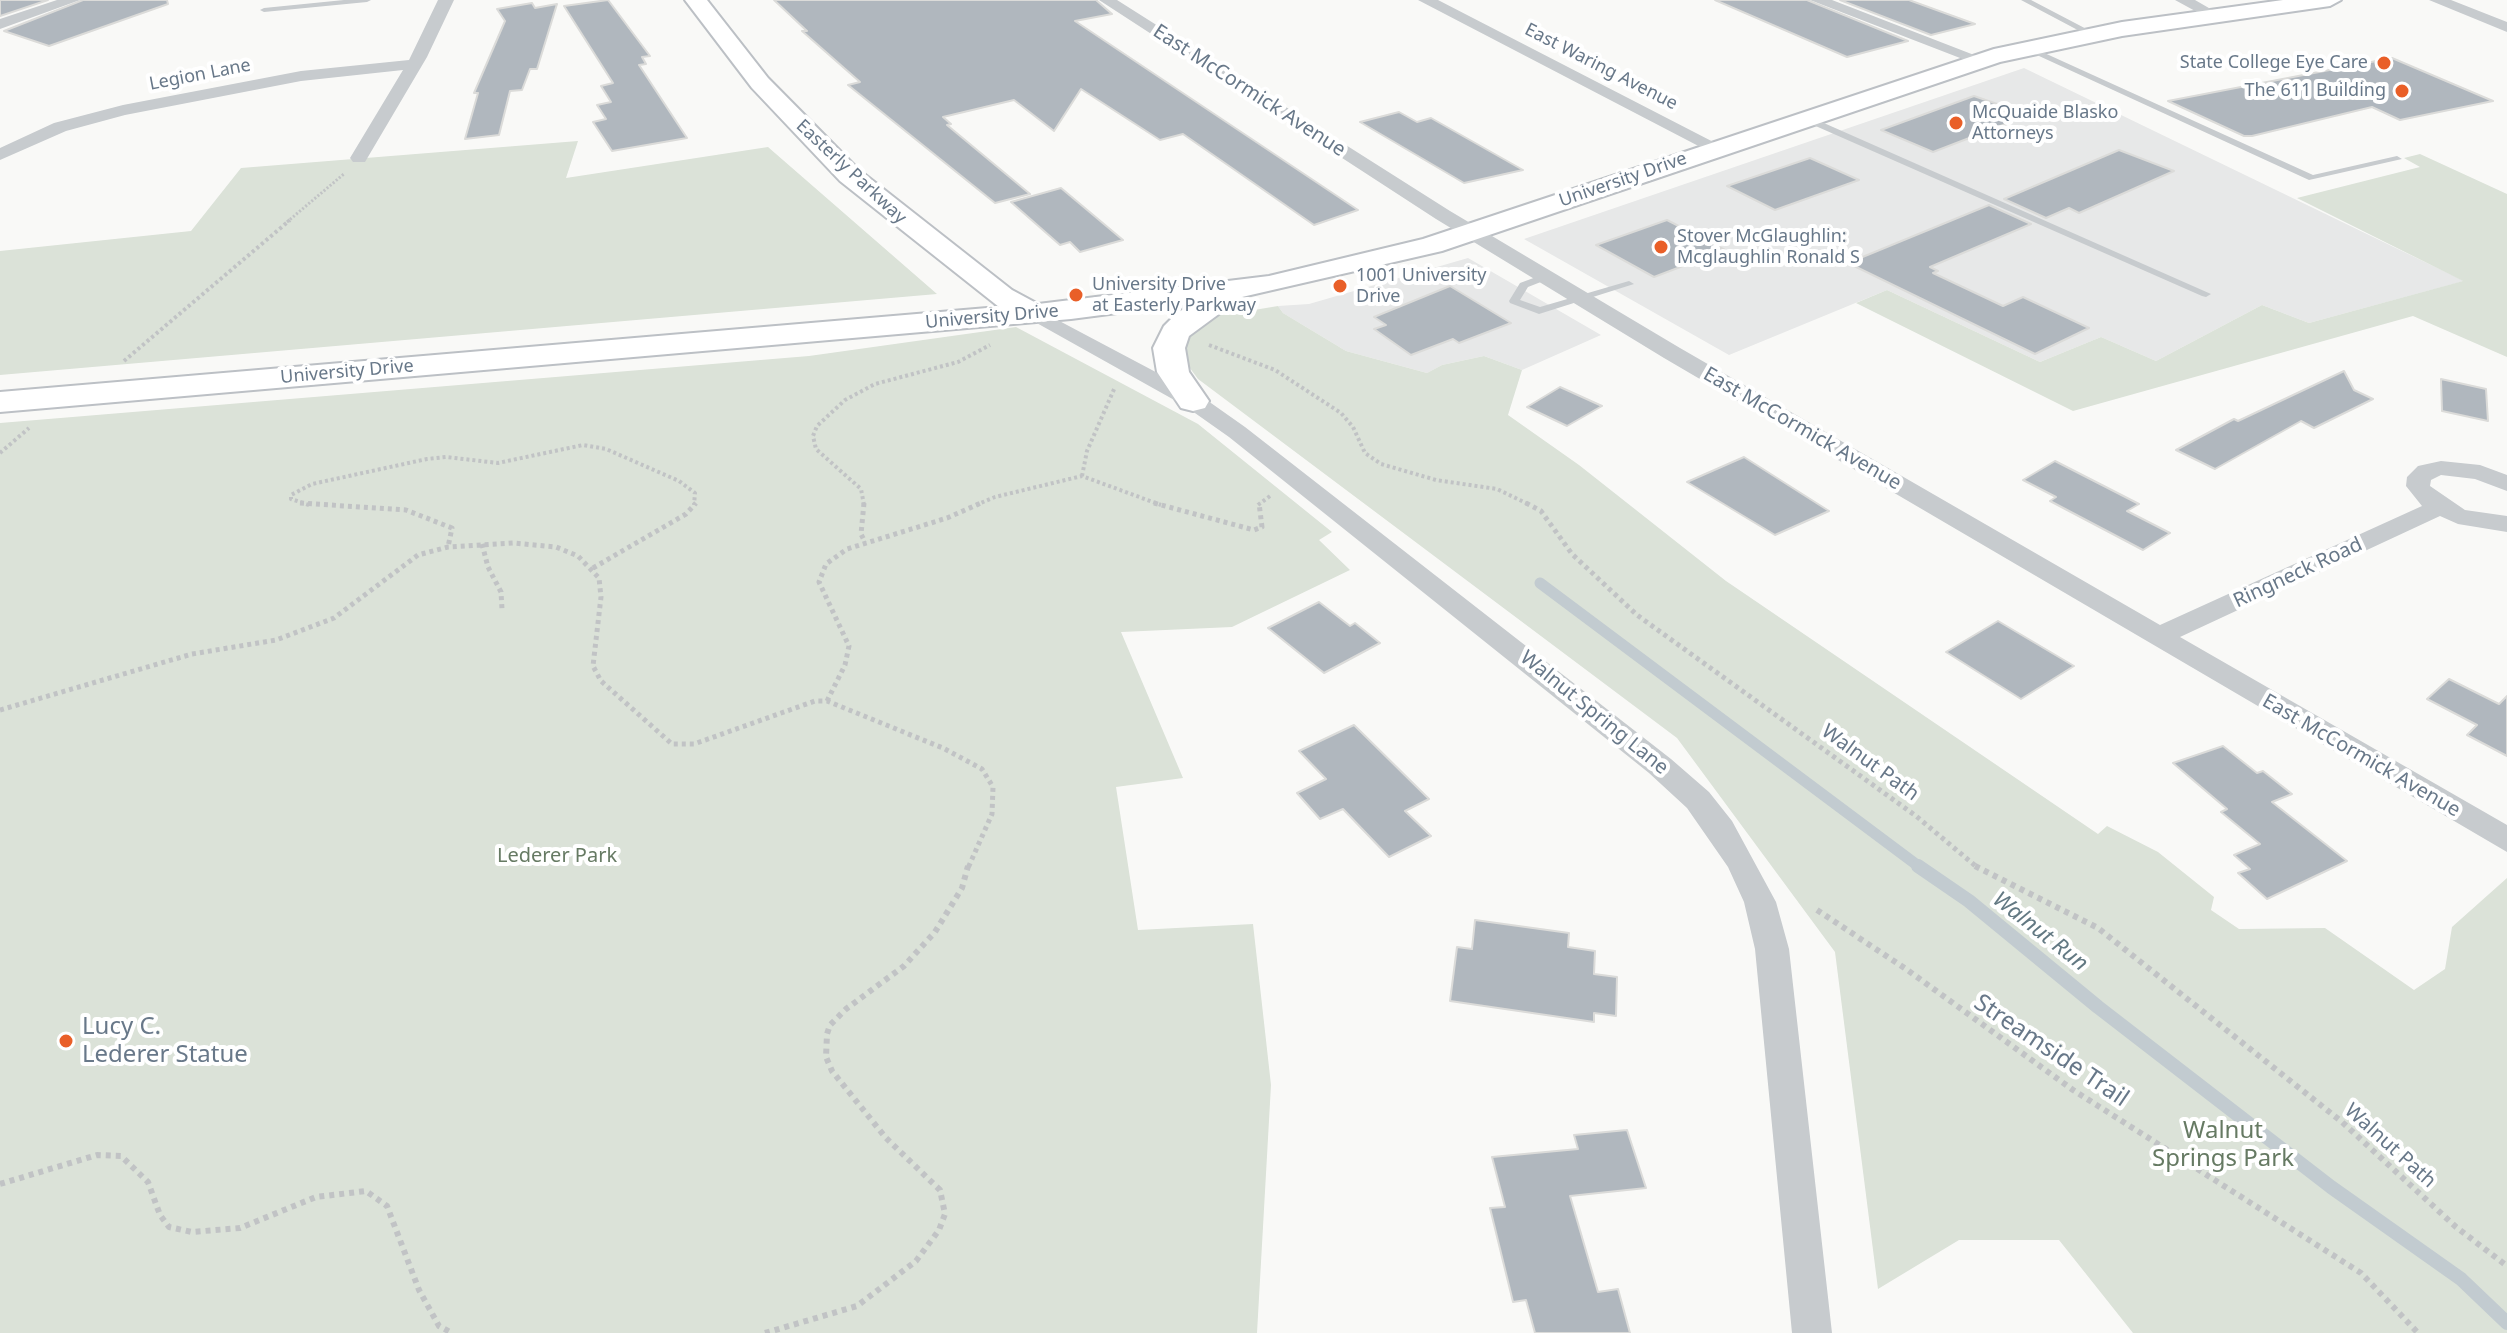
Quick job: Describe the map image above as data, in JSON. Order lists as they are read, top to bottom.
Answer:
{
  "streets": {
    "main road": ["Easterly Parkway", "University Drive"],
    "street": [
      "East Waring Avenue",
      "Legion Lane",
      "East McCormick Avenue",
      "Ringneck Road",
      "Walnut Spring Lane"
    ],
    "path": ["Walnut Path", "Streamside Trail"]
  },
  "crossings": [
    ["East Waring Avenue", "University Drive"],
    ["East McCormick Avenue", "University Drive"],
    ["East McCormick Avenue", "Ringneck Road"],
    ["Easterly Parkway", "University Drive"],
    ["Easterly Parkway", "Walnut Spring Lane"],
    ["University Drive", "Walnut Spring Lane"]
  ],
  "water": ["Walnut Run"],
  "parks": ["Lederer Park", "Walnut Springs Park"],
  "places": [
    "State College Eye Care",
    "The 611 Building",
    "McQuaide Blasko Attorneys",
    "Stover McGlaughlin: Mcglaughlin Ronald S",
    "1001 University Drive",
    "University Drive at Easterly Parkway",
    "Lucy C. Lederer Statue"
  ]
}
